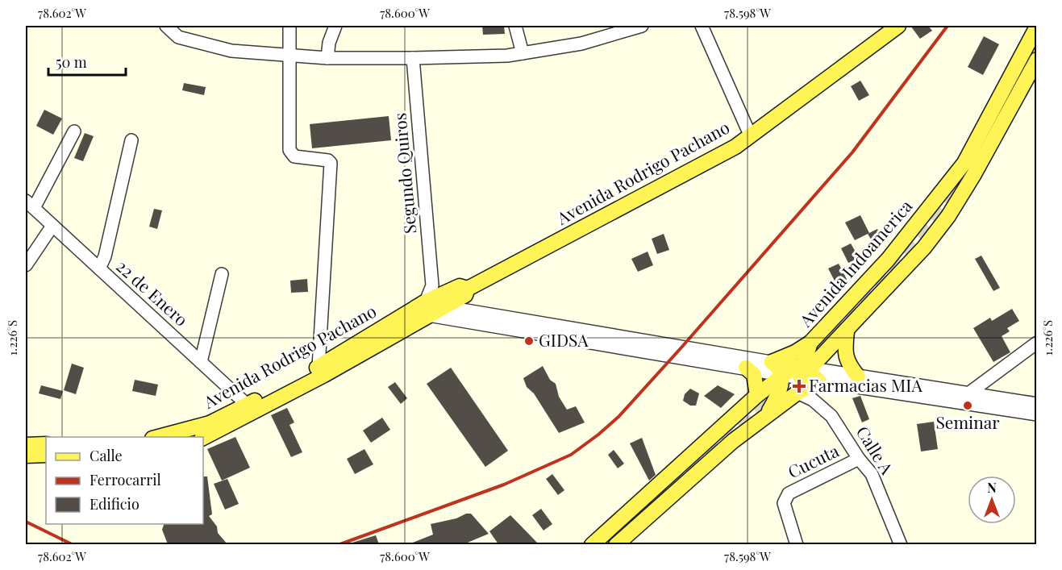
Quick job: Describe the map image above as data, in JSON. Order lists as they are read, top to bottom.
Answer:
{
  "streets": {
    "main road": ["Avenida Rodrigo Pachano", "Avenida Indoamerica"],
    "street": [
      "Segundo Quiros",
      "22 de Enero",
      "Calle A",
      "Cucuta"
    ]
  },
  "crossings": [
    ["Segundo Quiros", "Avenida Rodrigo Pachano"],
    ["Avenida Rodrigo Pachano", "22 de Enero"],
    ["Avenida Indoamerica", "Calle A"],
    ["Calle A", "Cucuta"]
  ],
  "places": {
    "other": ["GIDSA", "Seminar"],
    "health": ["Farmacias MIA"]
  },
  "legend": ["Calle", "Ferrocarril", "Edificio"],
  "scale_bar": "50 m",
  "north": "top",
  "coordinates": [
    "78.602°W",
    "78.600°W",
    "78.598°W",
    "1.226°S"
  ]
}
